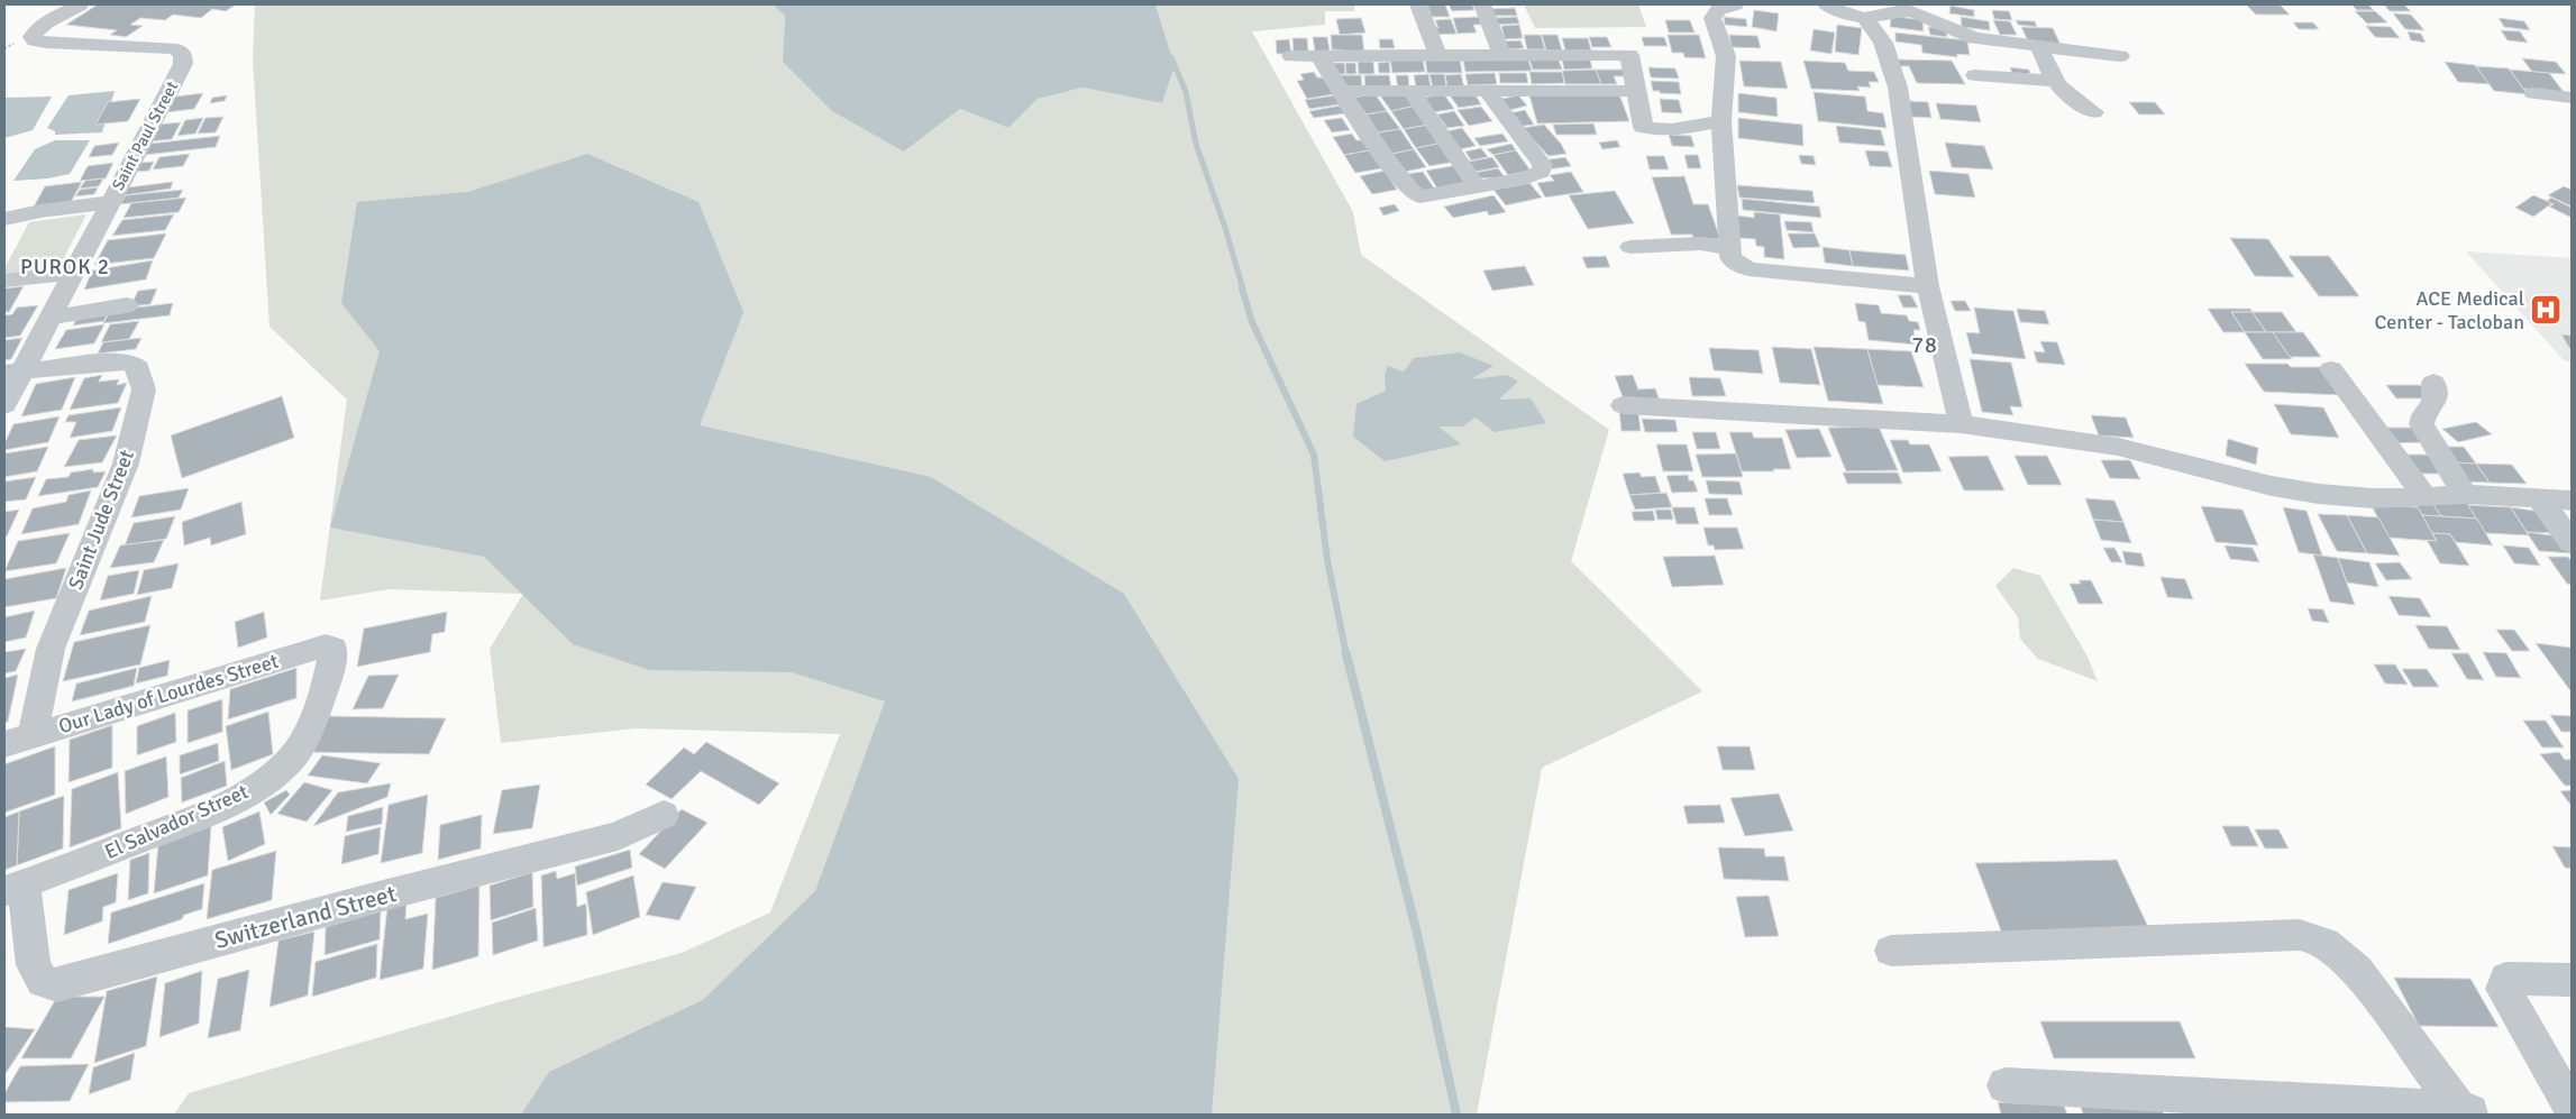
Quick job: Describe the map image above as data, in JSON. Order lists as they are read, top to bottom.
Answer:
{
  "streets": {
    "street": [
      "Saint Paul Street",
      "Saint Jude Street",
      "Our Lady of Lourdes Street",
      "El Salvador Street",
      "Switzerland Street"
    ]
  },
  "crossings": [
    ["Saint Paul Street", "Saint Jude Street"],
    ["Saint Jude Street", "Our Lady of Lourdes Street"],
    ["Our Lady of Lourdes Street", "El Salvador Street"],
    ["El Salvador Street", "Switzerland Street"]
  ],
  "districts": ["PUROK 2", "78"],
  "places": {
    "hospital": ["ACE Medical Center - Tacloban"]
  }
}
